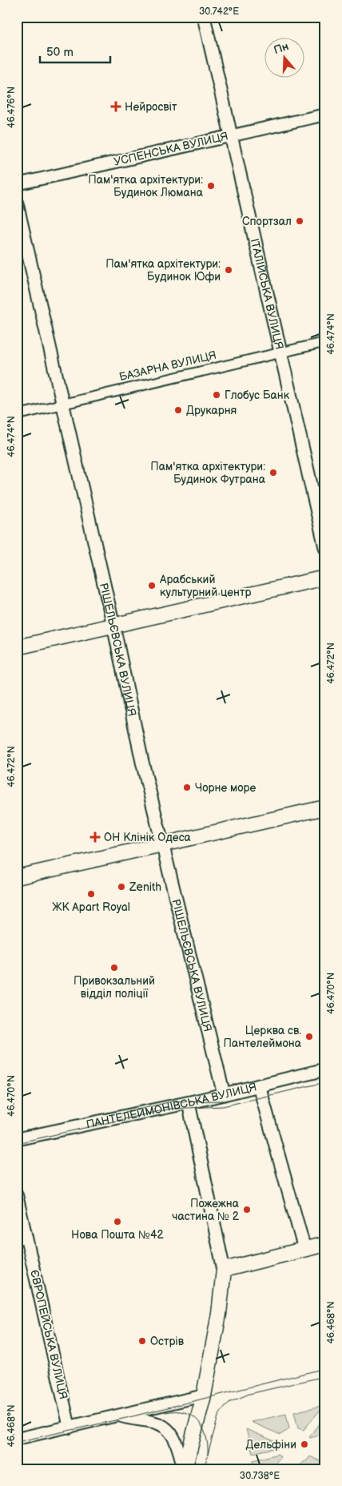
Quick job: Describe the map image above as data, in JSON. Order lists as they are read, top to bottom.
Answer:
{
  "streets": {
    "main road": ["ІТАЛІЙСЬКА ВУЛИЦЯ", "РІШЕЛЬЄВСЬКА ВУЛИЦЯ", "ПАНТЕЛЕЙМОНІВСЬКА ВУЛИЦЯ"],
    "street": ["УСПЕНСЬКА ВУЛИЦЯ", "БАЗАРНА ВУЛИЦЯ", "ЄВРОПЕЙСЬКА ВУЛИЦЯ"]
  },
  "crossings": [
    ["УСПЕНСЬКА ВУЛИЦЯ", "ІТАЛІЙСЬКА ВУЛИЦЯ"],
    ["ІТАЛІЙСЬКА ВУЛИЦЯ", "БАЗАРНА ВУЛИЦЯ"],
    ["БАЗАРНА ВУЛИЦЯ", "РІШЕЛЬЄВСЬКА ВУЛИЦЯ"],
    ["РІШЕЛЬЄВСЬКА ВУЛИЦЯ", "ПАНТЕЛЕЙМОНІВСЬКА ВУЛИЦЯ"]
  ],
  "places": {
    "health": ["Нейросвіт", "ОН Клінік Одеса"],
    "other": [
      "Пам'ятка архітектури: Будинок Люмана",
      "Спортзал",
      "Пам'ятка архітектури: Будинок Юфи",
      "Глобус Банк",
      "Друкарня",
      "Пам'ятка архітектури: Будинок Футрана",
      "Арабський культурний центр",
      "Чорне море",
      "Zenith",
      "ЖК Apart Royal",
      "Привокзальний відділ поліції",
      "Церква св. Пантелеймона",
      "Пожежна частина № 2",
      "Нова Пошта №42",
      "Острів",
      "Дельфіни"
    ]
  },
  "scale_bar": "50 m",
  "north": "top",
  "coordinates": [
    "30.742°E",
    "46.476°N",
    "46.474°N",
    "46.472°N",
    "46.470°N",
    "46.468°N",
    "30.738°E"
  ]
}
